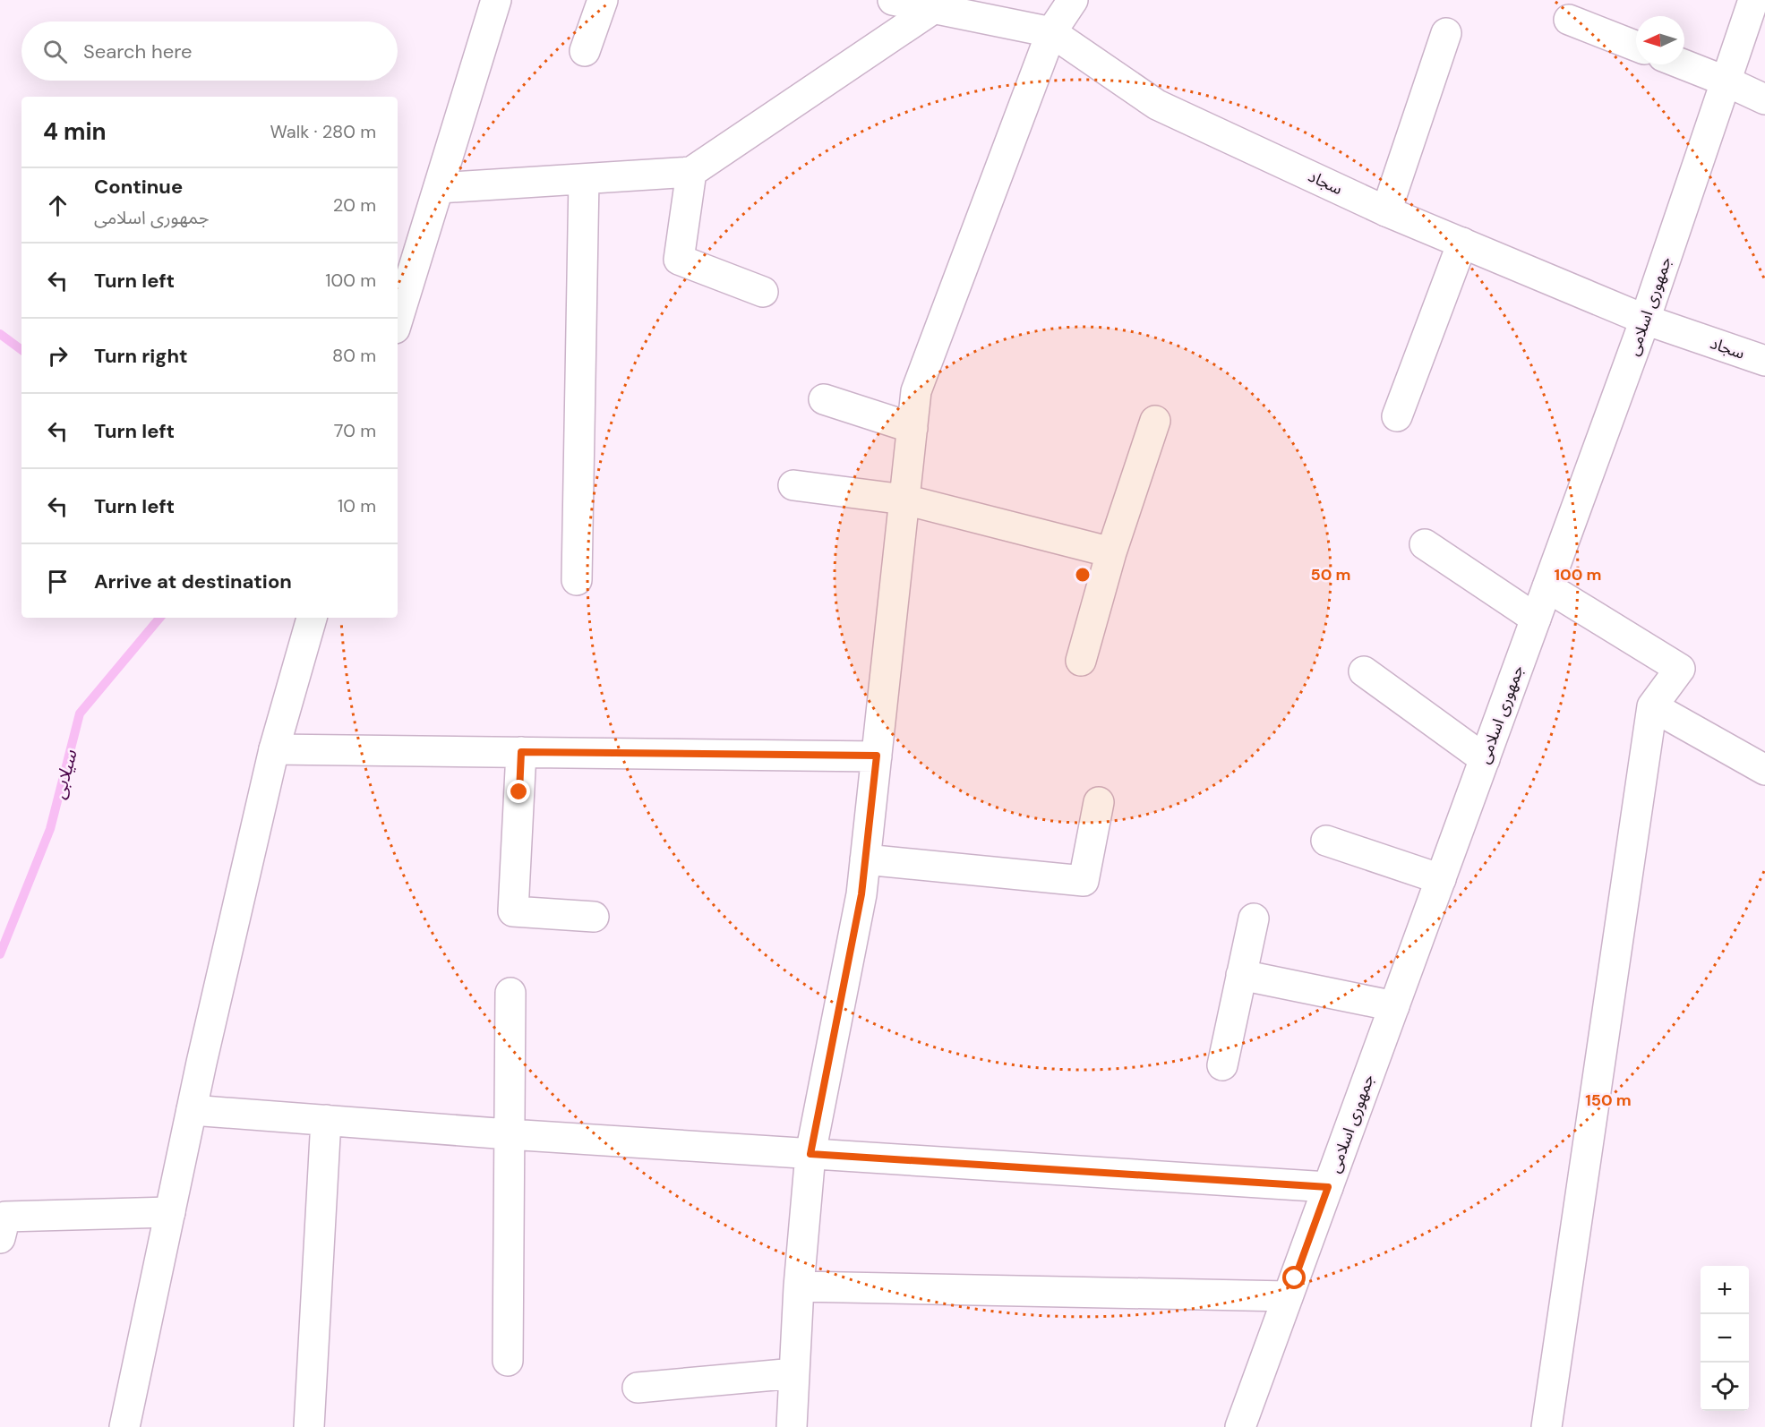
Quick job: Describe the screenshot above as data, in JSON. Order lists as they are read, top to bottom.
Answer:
{
  "streets": {
    "street": ["سجاد", "جمهوری اسلامی"]
  },
  "crossings": [
    ["سجاد", "جمهوری اسلامی"]
  ],
  "water": ["سیلابی"],
  "north": "left",
  "page": {
    "search": "Search here",
    "heading": ["4 min", "Walk · 280 m"],
    "list": [
      ["Continue", "جمهوری اسلامی", "20 m"],
      ["Turn left", "100 m"],
      ["Turn right", "80 m"],
      ["Turn left", "70 m"],
      ["Turn left", "10 m"],
      "Arrive at destination"
    ],
    "map_buttons": ["+", "−"]
  },
  "rings": ["50 m", "100 m", "150 m"]
}
